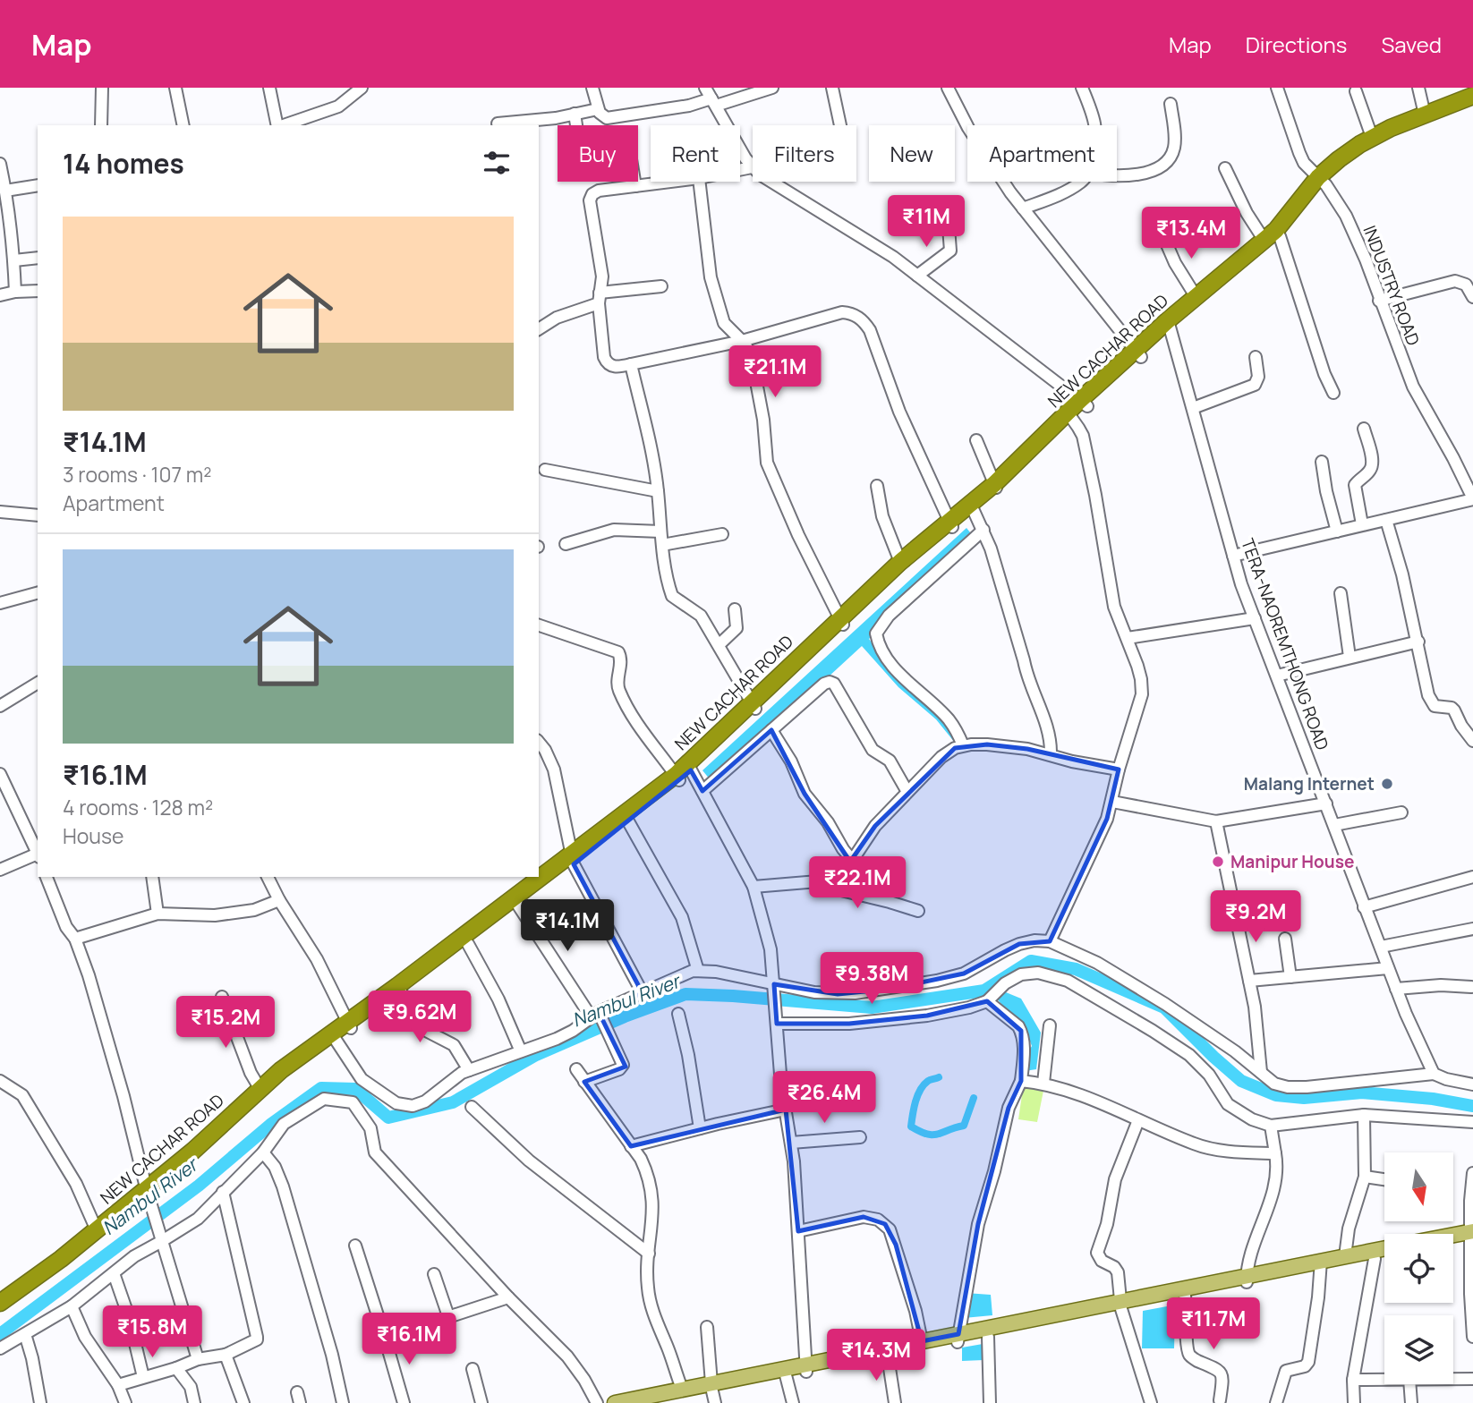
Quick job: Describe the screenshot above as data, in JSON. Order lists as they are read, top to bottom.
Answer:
{
  "streets": {
    "highway": ["NEW CACHAR ROAD"],
    "street": ["INDUSTRY ROAD", "TERA-NAOREMTHONG ROAD"]
  },
  "crossings": [
    ["INDUSTRY ROAD", "NEW CACHAR ROAD"],
    ["NEW CACHAR ROAD", "TERA-NAOREMTHONG ROAD"]
  ],
  "water": ["Nambul River"],
  "places": ["Malang Internet", "Manipur House"],
  "north": "bottom",
  "page": {
    "header": "Map",
    "nav": ["Map", "Directions", "Saved"],
    "chip": [
      "Buy",
      "Rent",
      "Filters",
      "New",
      "Apartment"
    ],
    "heading": "14 homes",
    "price": [
      "₹11M",
      "₹13.4M",
      "₹21.1M",
      "₹22.1M",
      "₹9.2M",
      "₹14.1M",
      "₹9.38M",
      "₹9.62M",
      "₹15.2M",
      "₹26.4M",
      "₹11.7M",
      "₹15.8M",
      "₹16.1M",
      "₹14.3M"
    ],
    "list": [
      {
        "name": "₹14.1M",
        "note": "3 rooms · 107 m² · Apartment"
      },
      {
        "name": "₹16.1M",
        "note": "4 rooms · 128 m² · House"
      }
    ]
  }
}
